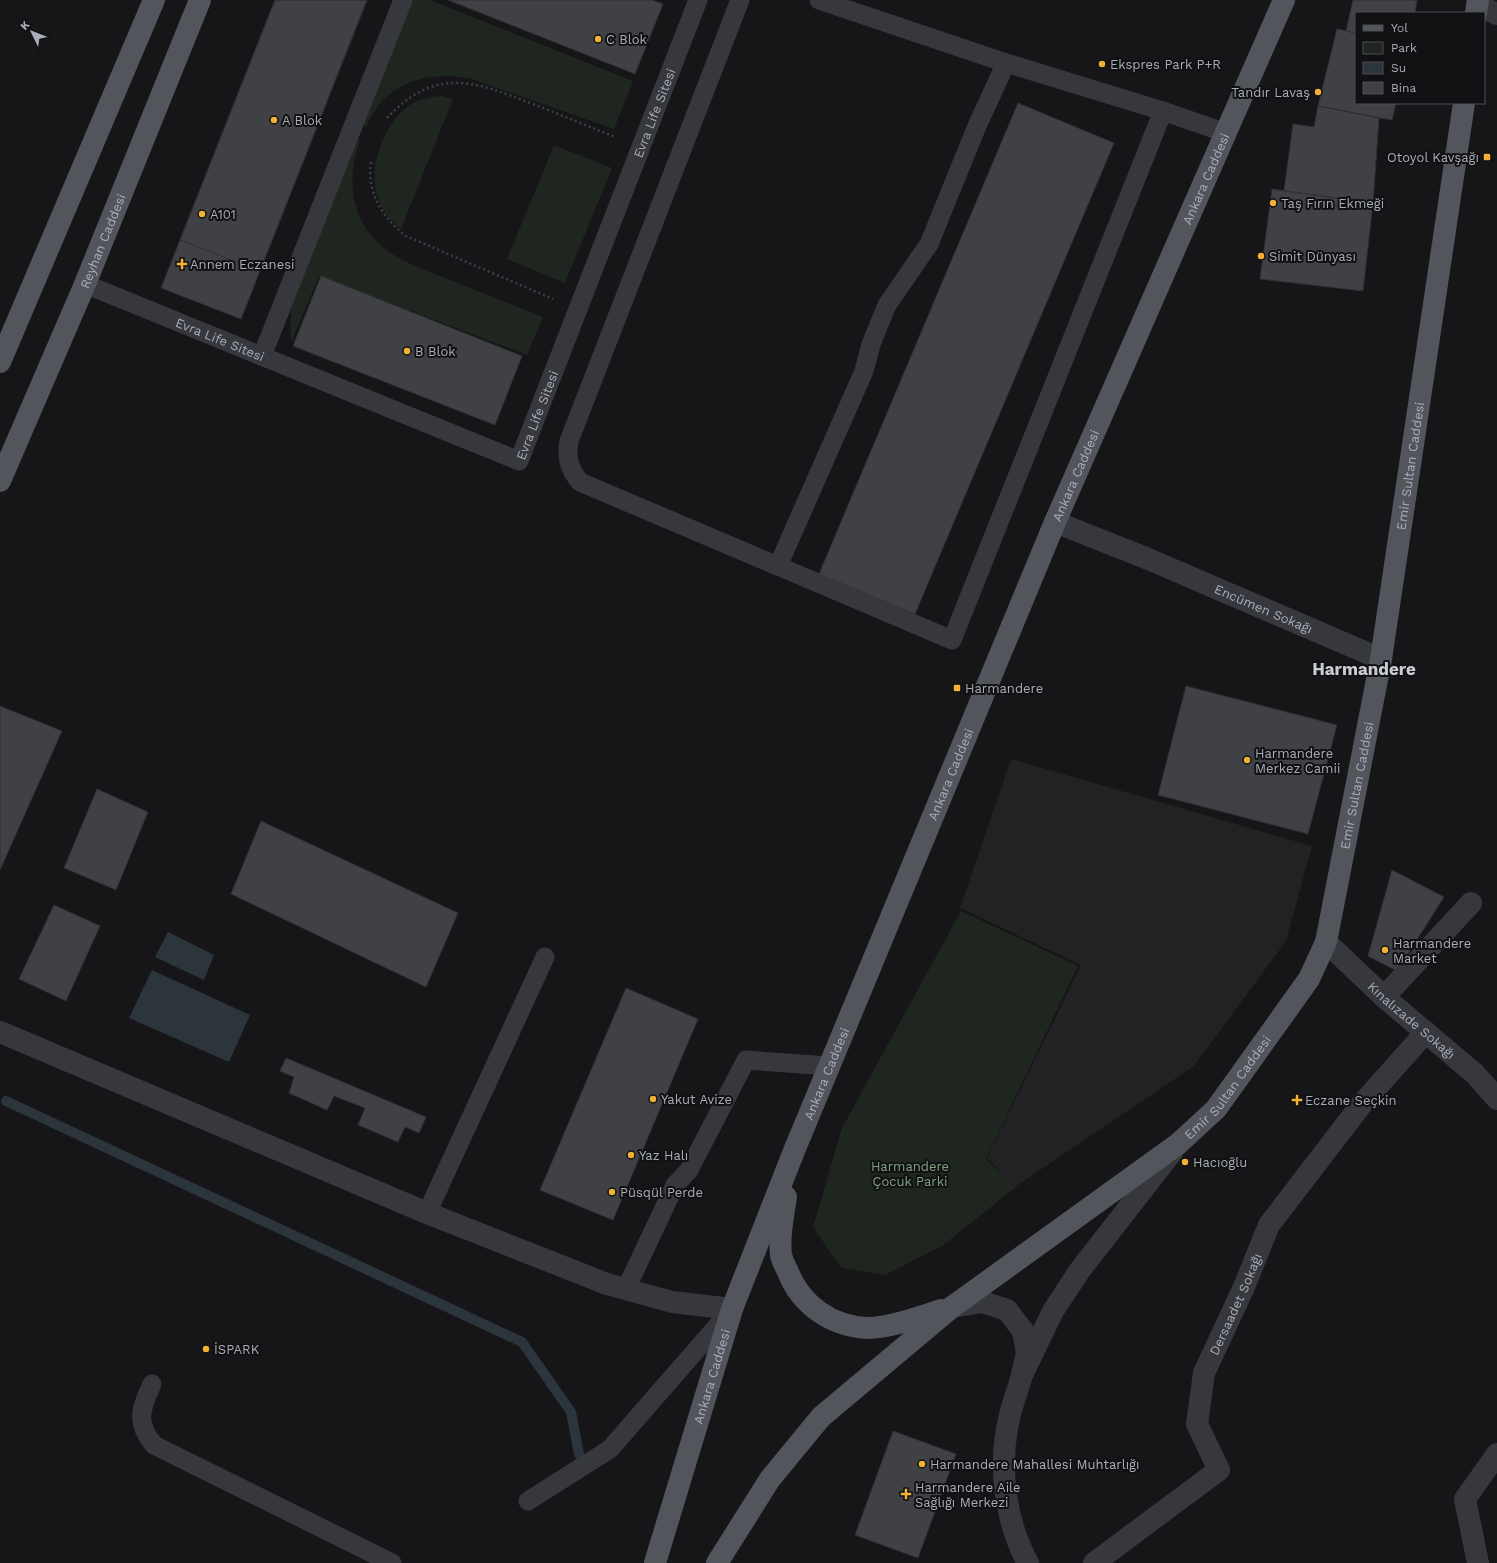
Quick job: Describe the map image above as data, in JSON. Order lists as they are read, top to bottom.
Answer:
{
  "streets": {
    "main road": ["Ankara Caddesi", "Reyhan Caddesi", "Emir Sultan Caddesi"],
    "street": ["Encümen Sokağı", "Kınalızade Sokağı", "Dersaadet Sokağı"],
    "lane": ["Evra Life Sitesi"]
  },
  "crossings": [
    ["Evra Life Sitesi", "Reyhan Caddesi"],
    ["Ankara Caddesi", "Encümen Sokağı"],
    ["Emir Sultan Caddesi", "Encümen Sokağı"],
    ["Emir Sultan Caddesi", "Kınalızade Sokağı"],
    ["Kınalızade Sokağı", "Dersaadet Sokağı"]
  ],
  "districts": ["Harmandere"],
  "parks": ["Harmandere Çocuk Parki"],
  "places": {
    "other": [
      "C Blok",
      "Ekspres Park P+R",
      "Tandır Lavaş",
      "A Blok",
      "Taş Fırın Ekmeği",
      "A101",
      "Simit Dünyası",
      "B Blok",
      "Harmandere Merkez Camii",
      "Harmandere Market",
      "Yakut Avize",
      "Yaz Halı",
      "Hacıoğlu",
      "Püsqül Perde",
      "İSPARK",
      "Harmandere Mahallesi Muhtarlığı"
    ],
    "transit": ["Otoyol Kavşağı", "Harmandere"],
    "health": ["Annem Eczanesi", "Eczane Seçkin", "Harmandere Aile Sağlığı Merkezi"]
  },
  "legend": [
    "Yol",
    "Park",
    "Su",
    "Bina"
  ],
  "north": "top left"
}
